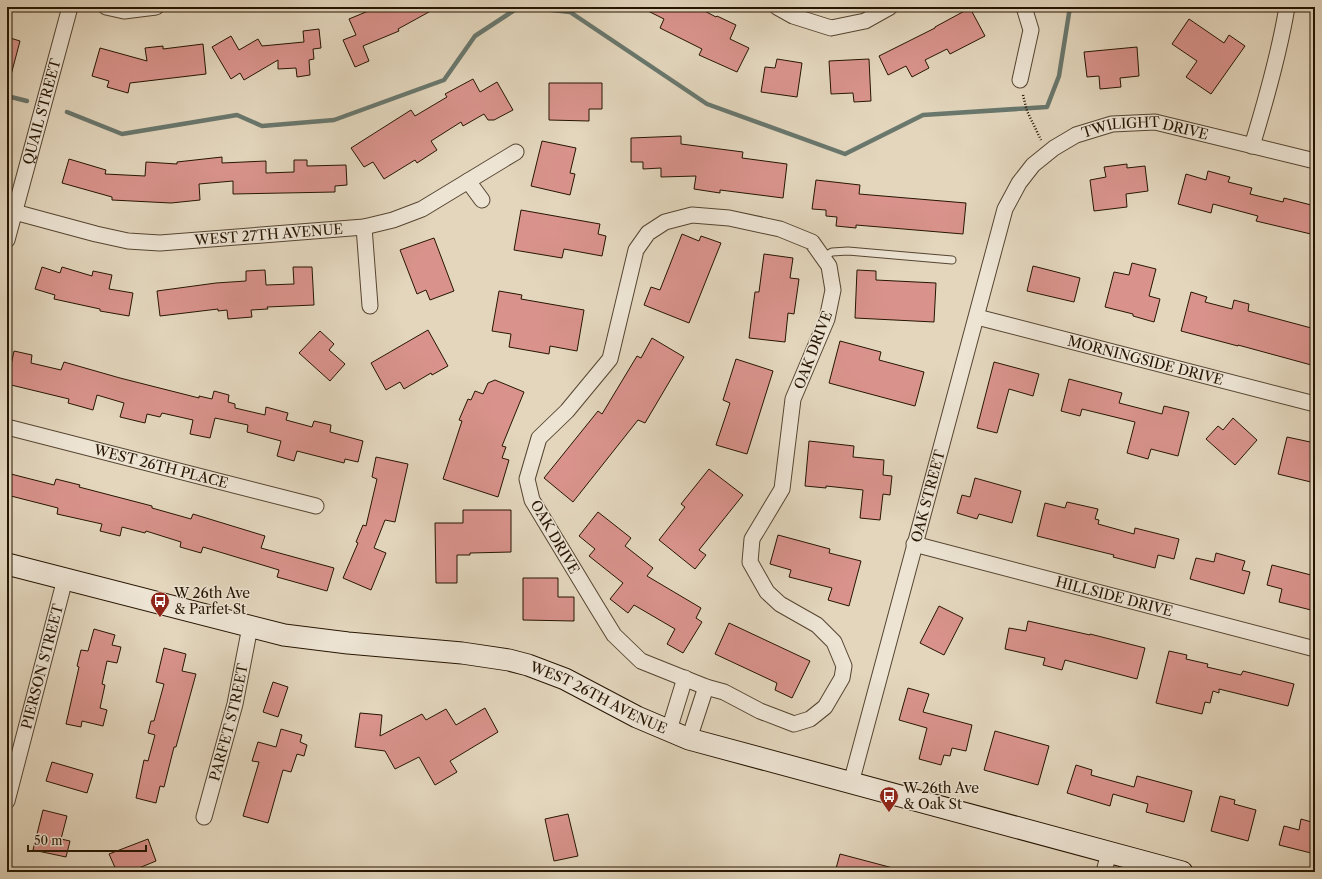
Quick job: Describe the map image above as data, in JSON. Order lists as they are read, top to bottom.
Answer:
{
  "streets": {
    "street": [
      "QUAIL STREET",
      "TWILIGHT DRIVE",
      "WEST 27TH AVENUE",
      "OAK DRIVE",
      "MORNINGSIDE DRIVE",
      "WEST 26TH PLACE",
      "OAK STREET",
      "HILLSIDE DRIVE",
      "PIERSON STREET",
      "WEST 26TH AVENUE",
      "PARFET STREET"
    ]
  },
  "crossings": [
    ["QUAIL STREET", "WEST 27TH AVENUE"],
    ["TWILIGHT DRIVE", "OAK STREET"],
    ["MORNINGSIDE DRIVE", "OAK STREET"],
    ["OAK STREET", "HILLSIDE DRIVE"],
    ["OAK STREET", "WEST 26TH AVENUE"],
    ["PIERSON STREET", "WEST 26TH AVENUE"],
    ["WEST 26TH AVENUE", "PARFET STREET"]
  ],
  "places": {
    "bus stop": ["W 26th Ave & Parfet St", "W 26th Ave & Oak St"]
  },
  "scale_bar": "50 m"
}
